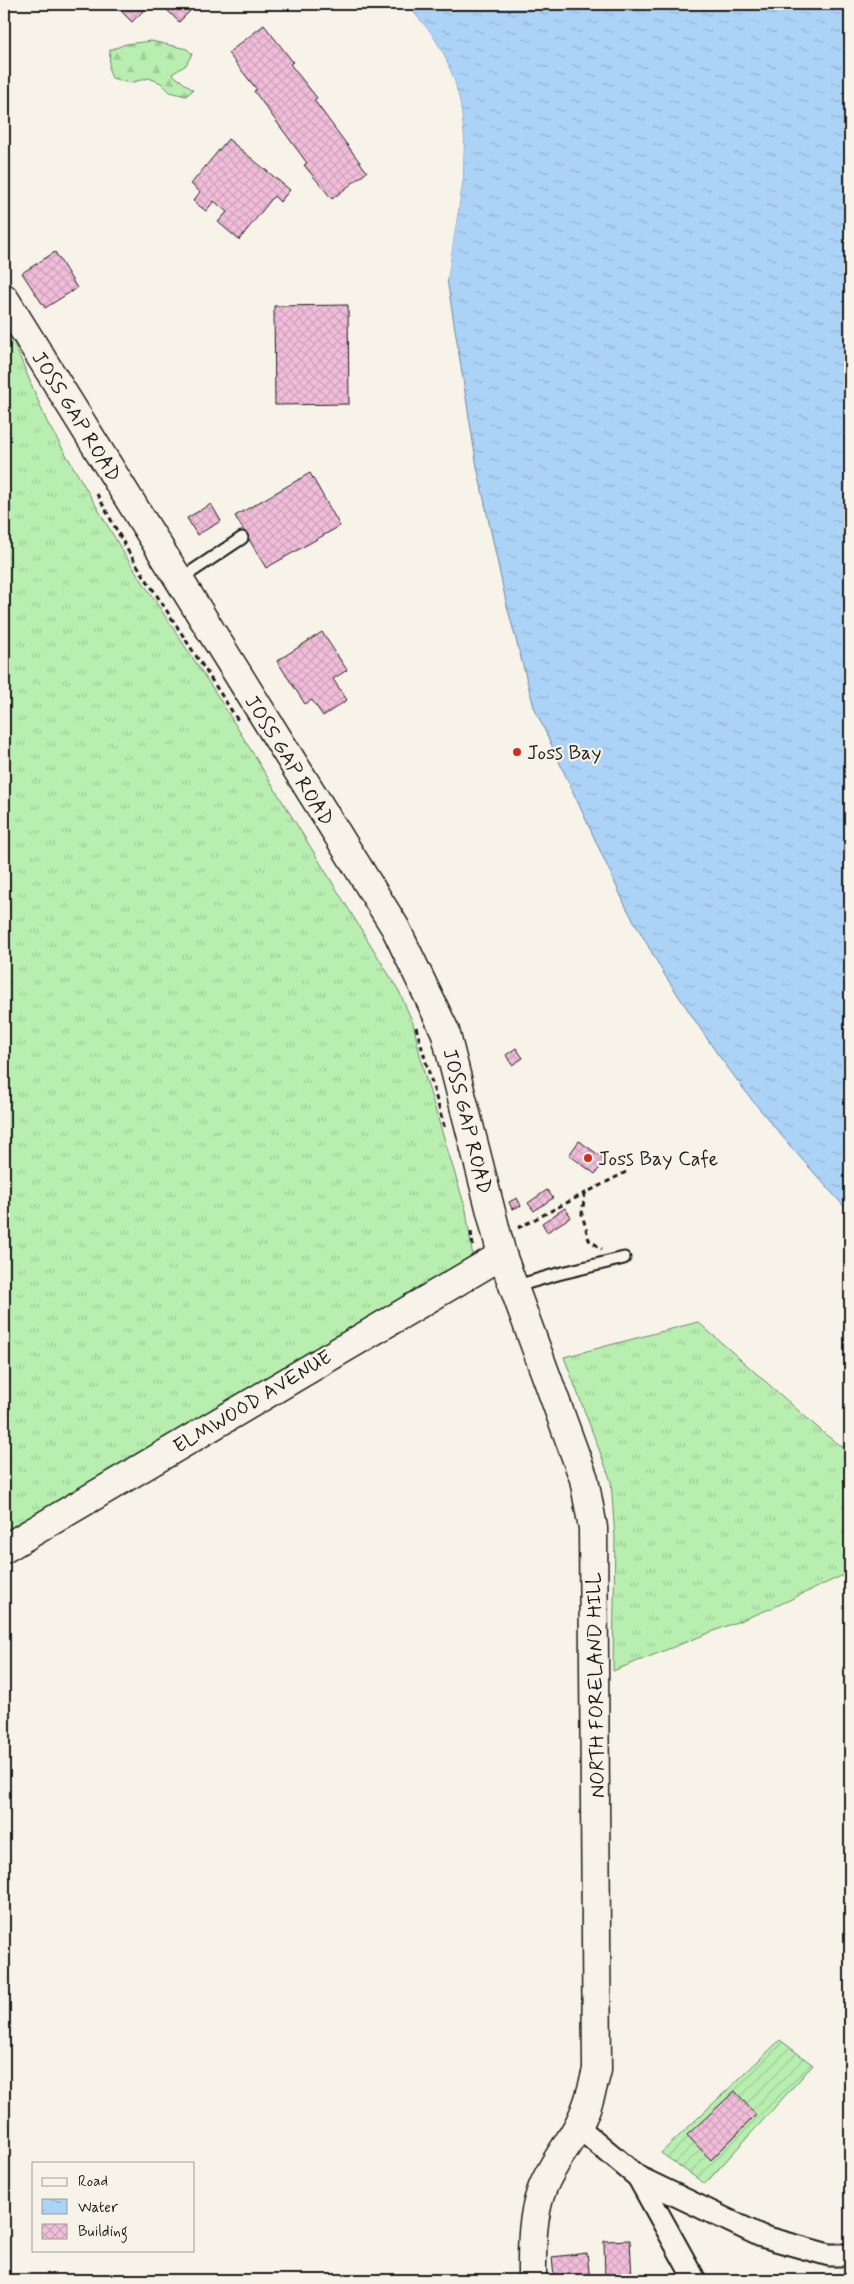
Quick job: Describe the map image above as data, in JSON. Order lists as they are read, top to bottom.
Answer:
{
  "streets": {
    "main road": ["JOSS GAP ROAD", "ELMWOOD AVENUE", "NORTH FORELAND HILL"]
  },
  "crossings": [
    ["JOSS GAP ROAD", "ELMWOOD AVENUE"],
    ["JOSS GAP ROAD", "NORTH FORELAND HILL"],
    ["ELMWOOD AVENUE", "NORTH FORELAND HILL"]
  ],
  "places": ["Joss Bay", "Joss Bay Cafe"],
  "legend": ["Road", "Water", "Building"]
}
